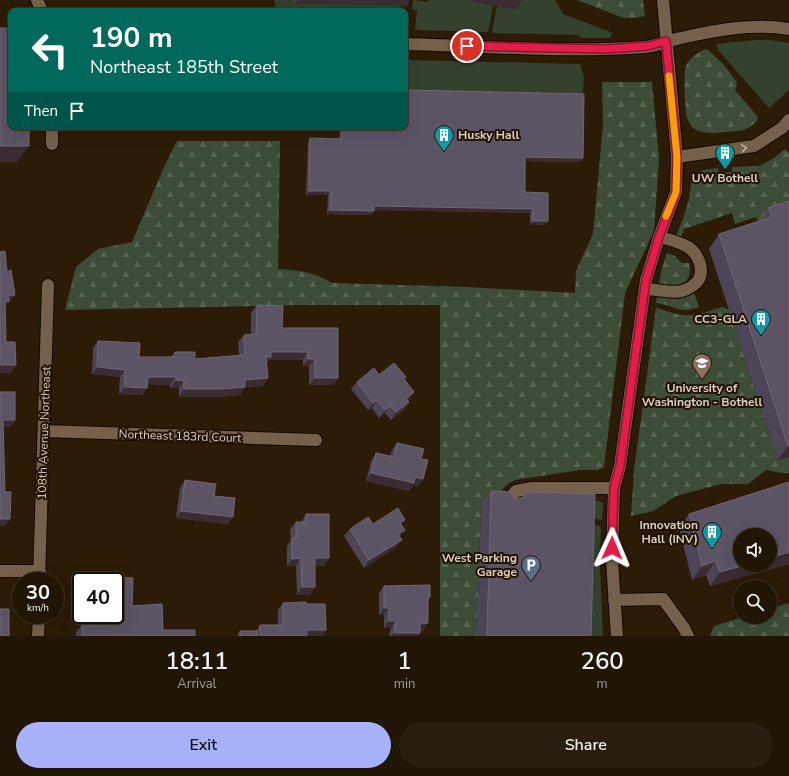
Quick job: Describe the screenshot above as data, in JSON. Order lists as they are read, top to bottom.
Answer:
{
  "streets": {
    "street": ["108th Avenue Northeast", "Northeast 183rd Court"]
  },
  "crossings": [
    ["108th Avenue Northeast", "Northeast 183rd Court"]
  ],
  "places": {
    "building": [
      "Husky Hall",
      "UW Bothell",
      "CC3-GLA",
      "Innovation Hall (INV)"
    ],
    "school or university": ["University of Washington - Bothell"],
    "parking": ["West Parking Garage"]
  },
  "page": {
    "turn": ["190 m", "Northeast 185th Street"],
    "then": "Then",
    "speed": "30 km/h",
    "limit": "40",
    "eta": [
      "18:11",
      "Arrival",
      "1",
      "min",
      "260",
      "m"
    ],
    "buttons": ["Exit", "Share"]
  }
}
